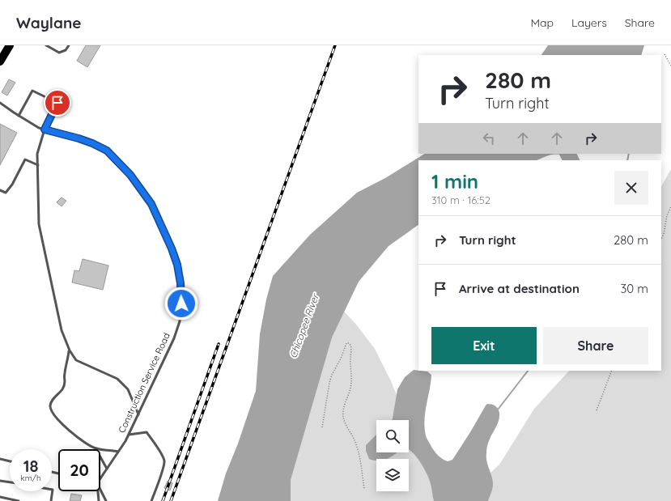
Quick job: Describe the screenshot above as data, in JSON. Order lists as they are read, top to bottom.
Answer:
{
  "streets": {
    "lane": ["Construction Service Road"]
  },
  "water": ["Chicopee River"],
  "page": {
    "header": "Waylane",
    "nav": ["Map", "Layers", "Share"],
    "turn": ["280 m", "Turn right"],
    "heading": ["1 min", "310 m · 16:52"],
    "list": [
      {
        "name": "Turn right",
        "value": "280 m"
      },
      {
        "name": "Arrive at destination",
        "value": "30 m"
      }
    ],
    "buttons": ["Exit", "Share"],
    "speed": "18 km/h",
    "limit": "20"
  }
}
